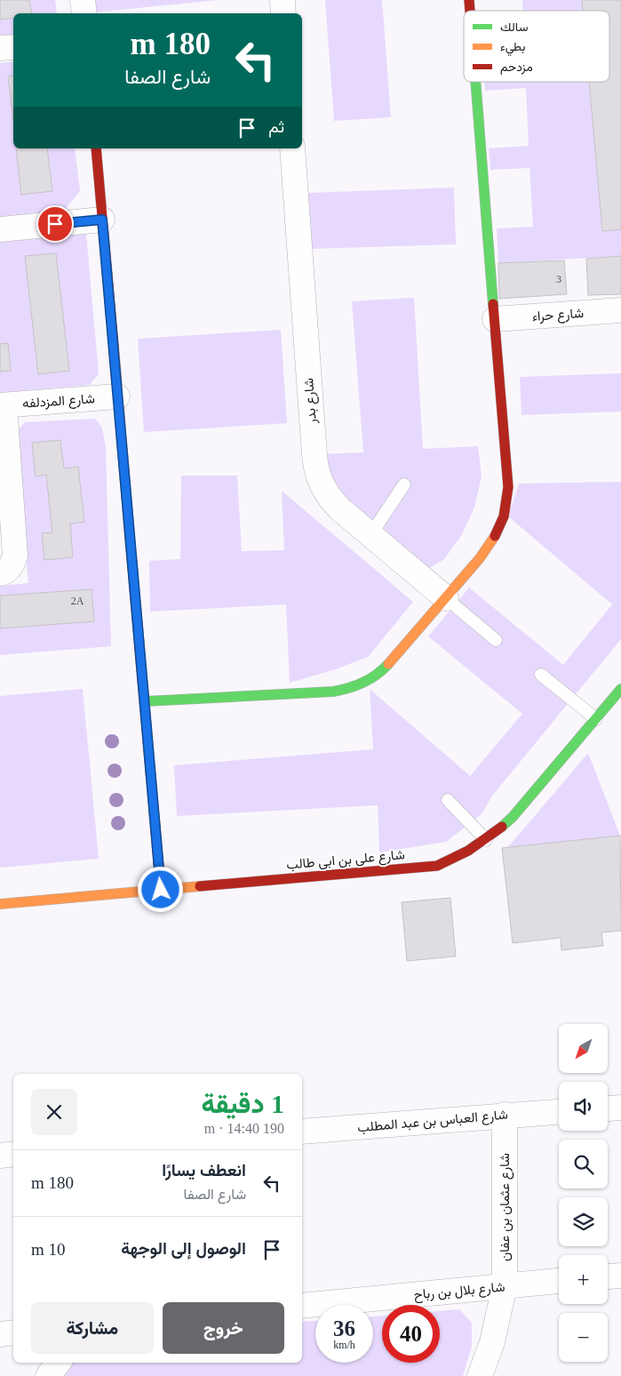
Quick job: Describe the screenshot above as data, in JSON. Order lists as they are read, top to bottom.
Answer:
{
  "streets": {
    "street": [
      "شارع حراء",
      "شارع المزدلفه",
      "شارع بدر",
      "شارع على بن ابى طالب",
      "شارع العباس بن عبد المطلب",
      "شارع عثمان بن عفان",
      "شارع بلال بن رباح"
    ]
  },
  "crossings": [
    ["شارع العباس بن عبد المطلب", "شارع عثمان بن عفان"],
    ["شارع عثمان بن عفان", "شارع بلال بن رباح"]
  ],
  "house_numbers": ["3", "2A"],
  "legend": ["سالك", "بطيء", "مزدحم"],
  "north": "bottom left",
  "page": {
    "turn": ["180 m", "شارع الصفا"],
    "then": "ثم",
    "map_buttons": ["+", "−"],
    "heading": ["1 دقيقة", "190 m · 14:40"],
    "list": [
      {
        "name": "انعطف يسارًا",
        "note": "شارع الصفا",
        "value": "180 m"
      },
      {
        "name": "الوصول إلى الوجهة",
        "value": "10 m"
      }
    ],
    "buttons": ["خروج", "مشاركة"],
    "speed": "36 km/h",
    "limit": "40"
  }
}
